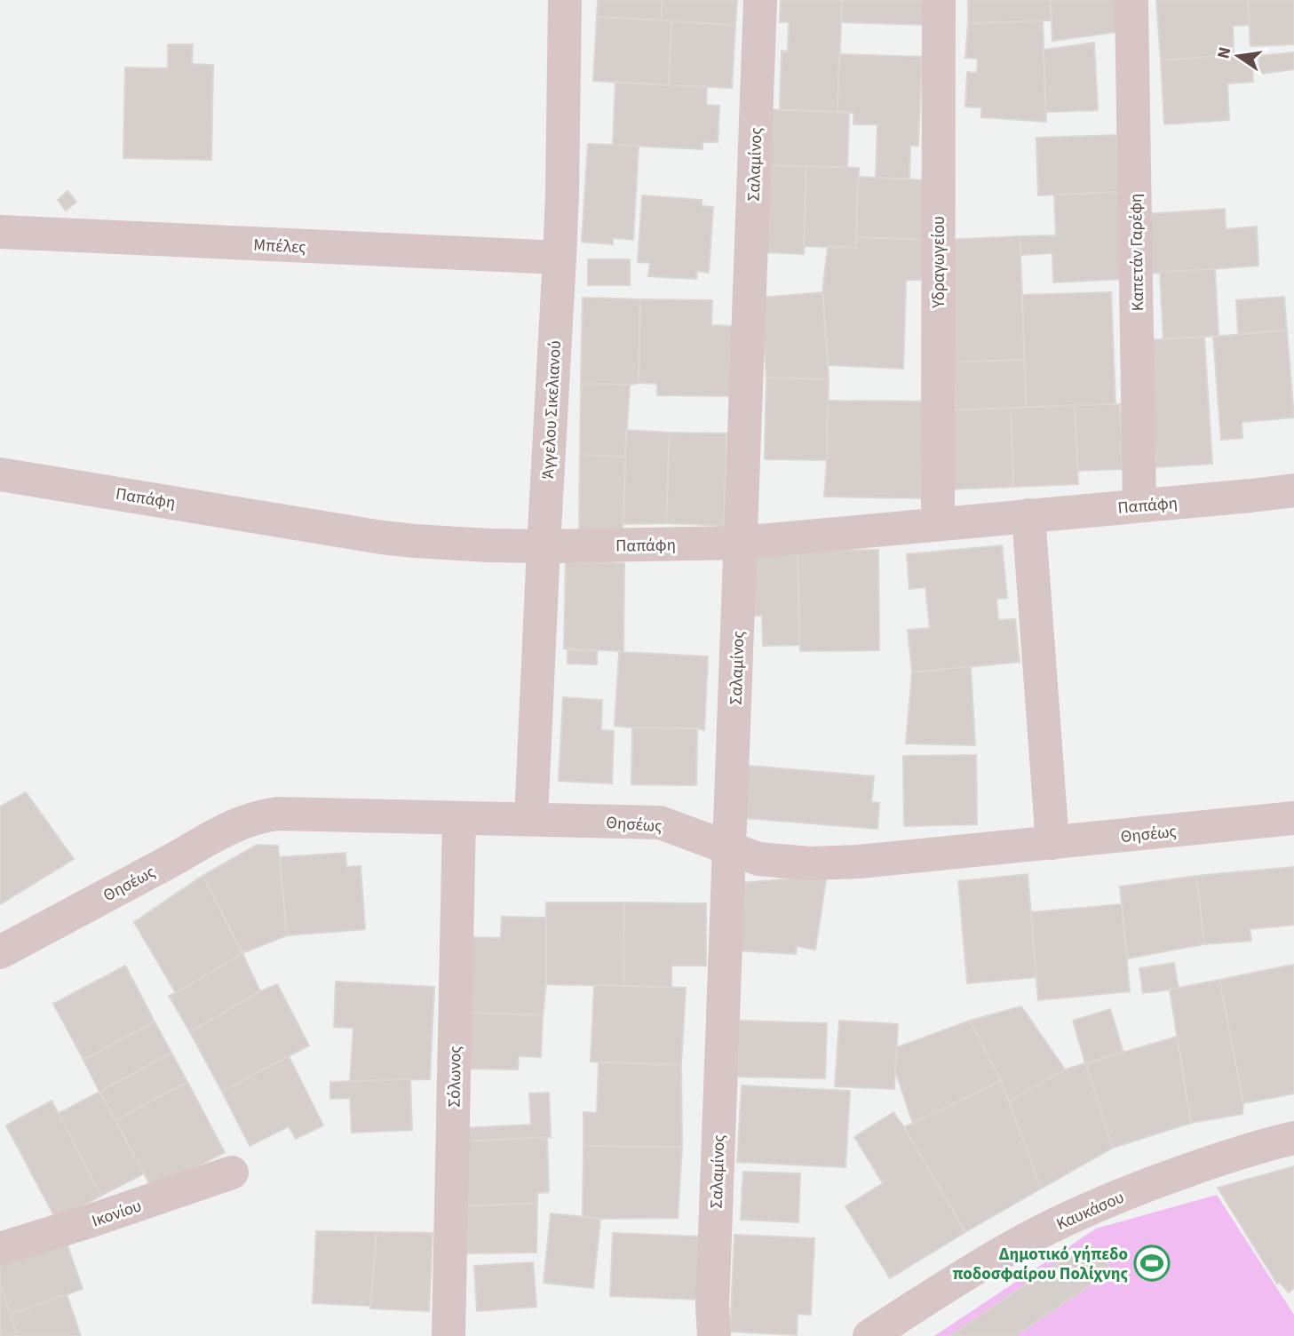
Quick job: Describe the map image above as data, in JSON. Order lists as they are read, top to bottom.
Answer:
{
  "streets": {
    "street": [
      "Σαλαμίνος",
      "Μπέλες",
      "Καπετάν Γαρέφη",
      "Υδραγωγείου",
      "Άγγελου Σικελιανού",
      "Παπάφη",
      "Θησέως",
      "Σόλωνος",
      "Καυκάσου",
      "Ικονίου"
    ]
  },
  "crossings": [
    ["Σαλαμίνος", "Παπάφη"],
    ["Σαλαμίνος", "Θησέως"],
    ["Μπέλες", "Άγγελου Σικελιανού"],
    ["Καπετάν Γαρέφη", "Παπάφη"],
    ["Υδραγωγείου", "Παπάφη"],
    ["Άγγελου Σικελιανού", "Παπάφη"],
    ["Άγγελου Σικελιανού", "Θησέως"],
    ["Θησέως", "Σόλωνος"]
  ],
  "places": {
    "sports": ["Δημοτικό γήπεδο ποδοσφαίρου Πολίχνης"]
  },
  "north": "left"
}
